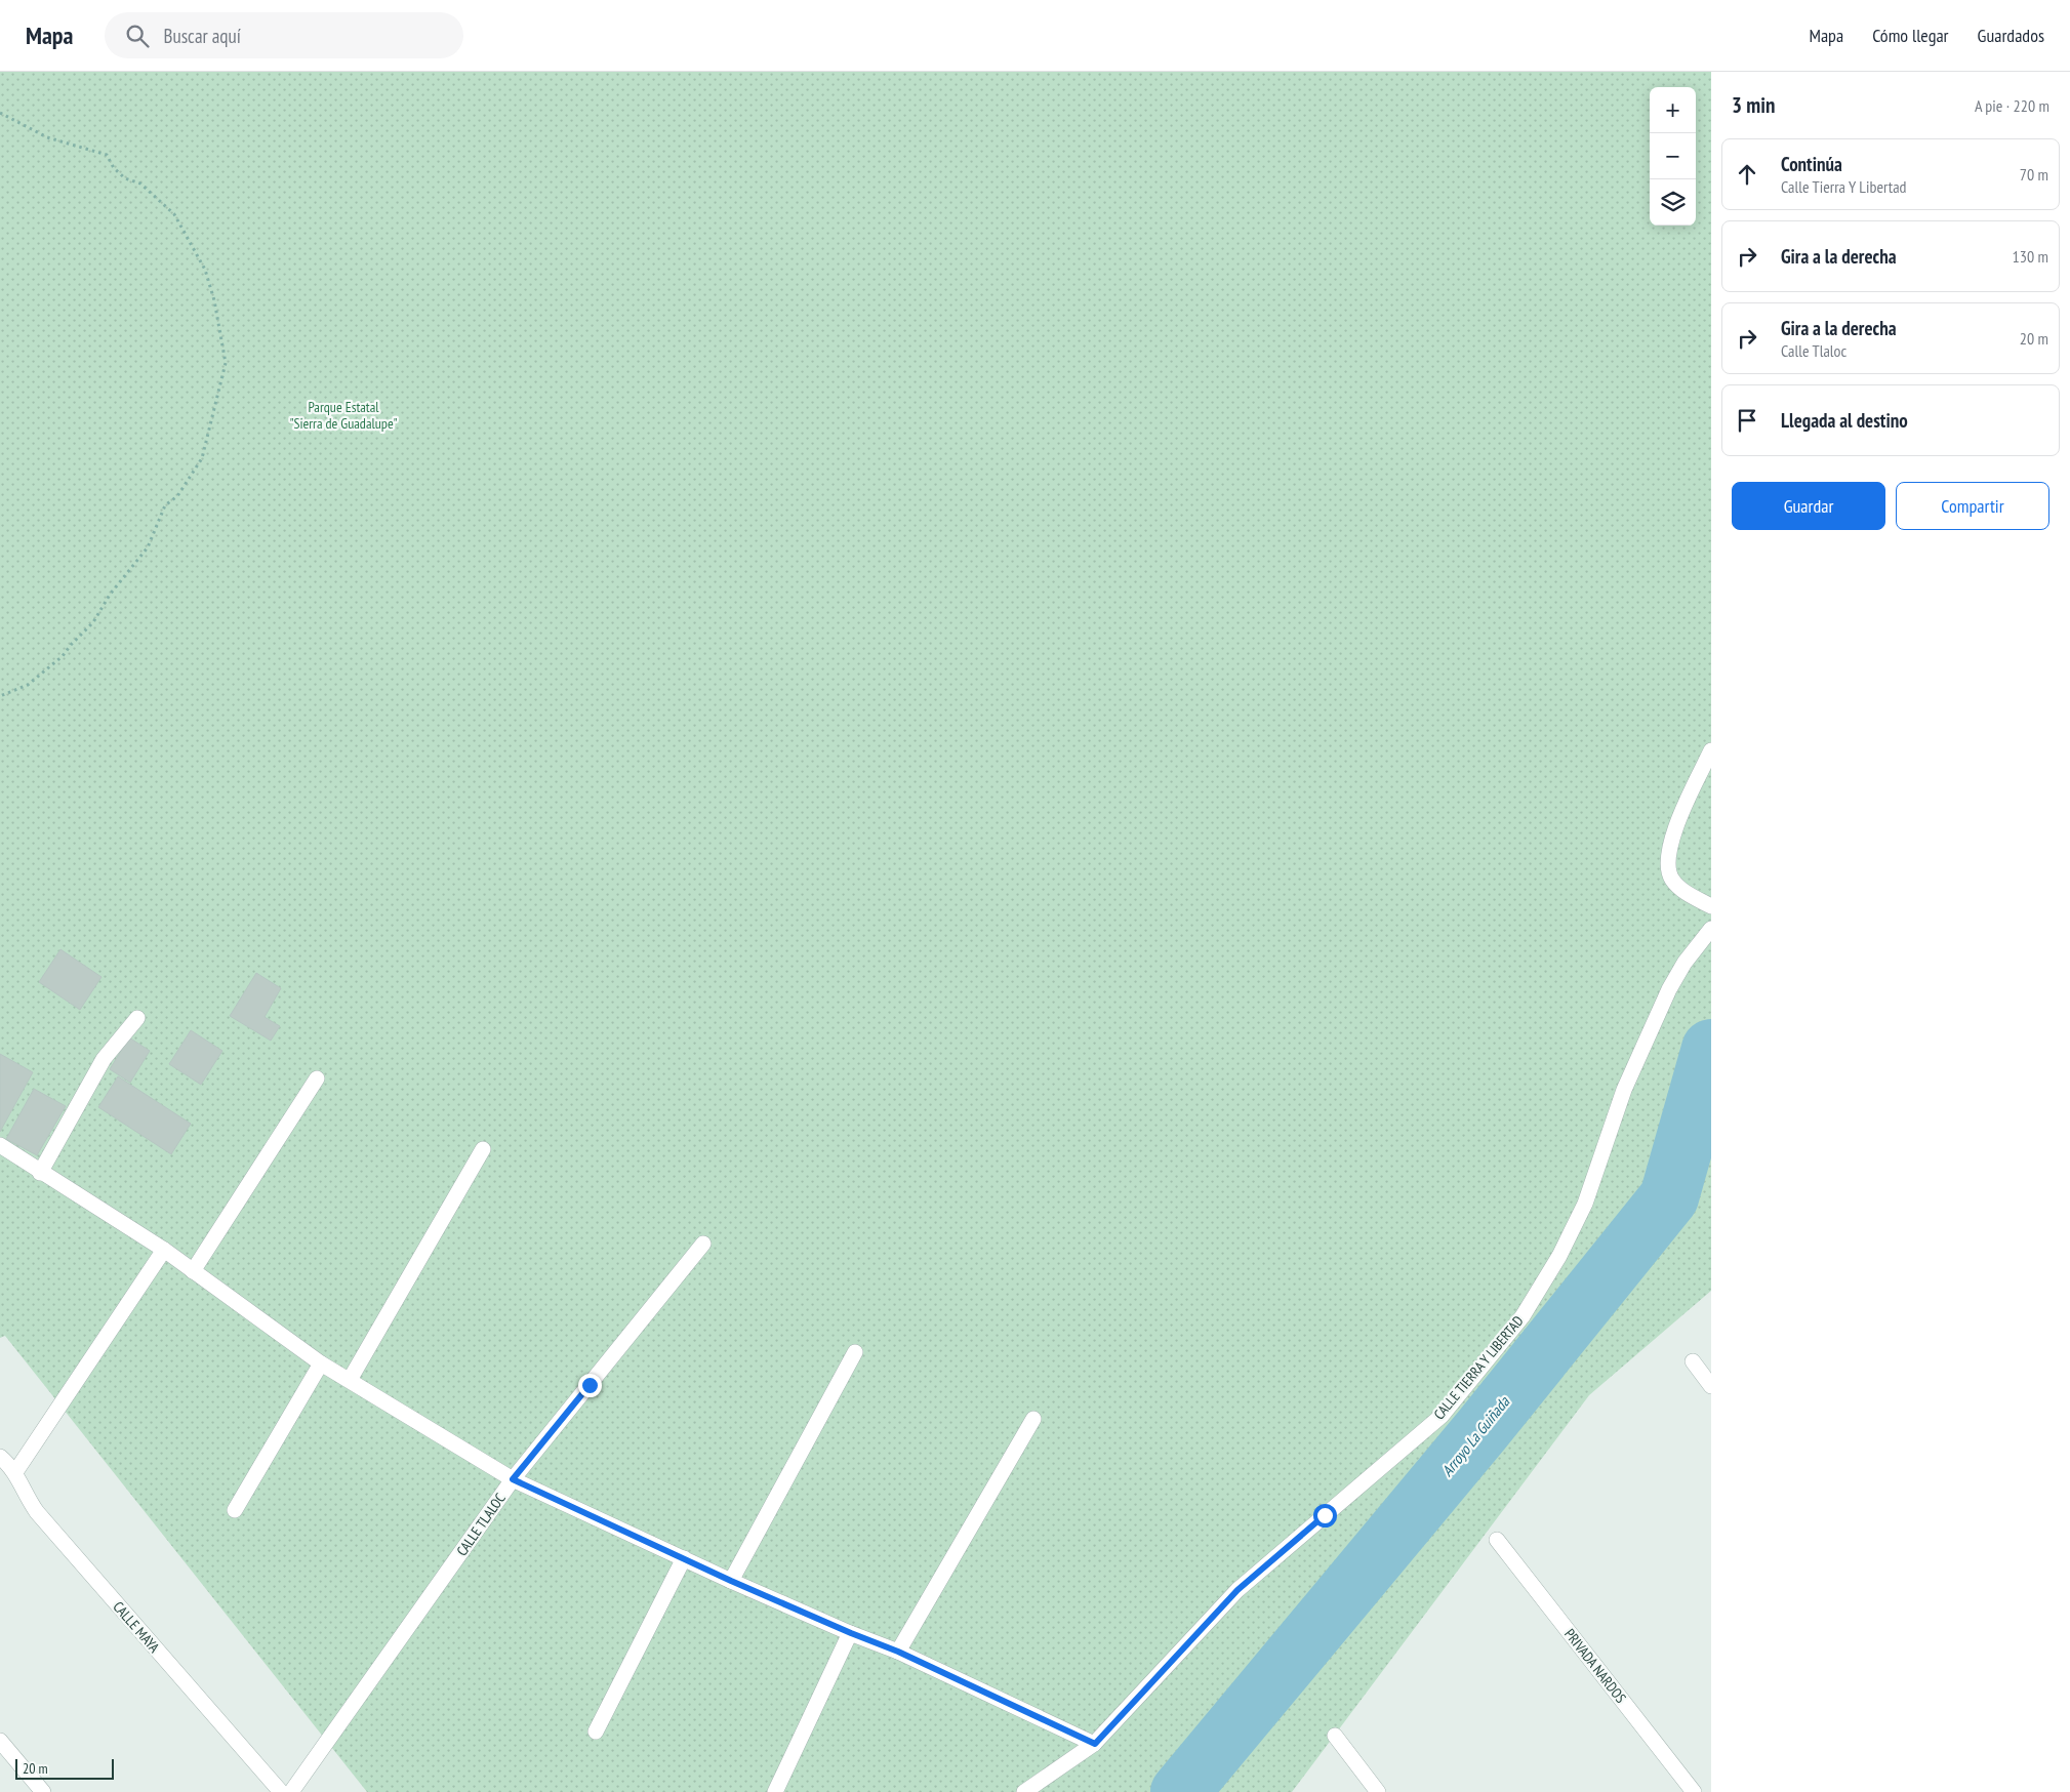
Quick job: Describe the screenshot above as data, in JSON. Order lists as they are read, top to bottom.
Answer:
{
  "streets": {
    "street": [
      "CALLE TIERRA Y LIBERTAD",
      "CALLE TLALOC",
      "CALLE MAYA",
      "PRIVADA NARDOS"
    ]
  },
  "water": ["Arroyo La Guiñada"],
  "parks": ["Parque Estatal \"Sierra de Guadalupe\""],
  "scale_bar": "20 m",
  "page": {
    "header": "Mapa",
    "search": "Buscar aquí",
    "nav": ["Mapa", "Cómo llegar", "Guardados"],
    "heading": ["3 min", "A pie · 220 m"],
    "map_buttons": ["+", "−"],
    "list": [
      ["Continúa", "Calle Tierra Y Libertad", "70 m"],
      ["Gira a la derecha", "130 m"],
      ["Gira a la derecha", "Calle Tlaloc", "20 m"],
      "Llegada al destino"
    ],
    "buttons": ["Guardar", "Compartir"],
    "scale": "20 m"
  }
}
